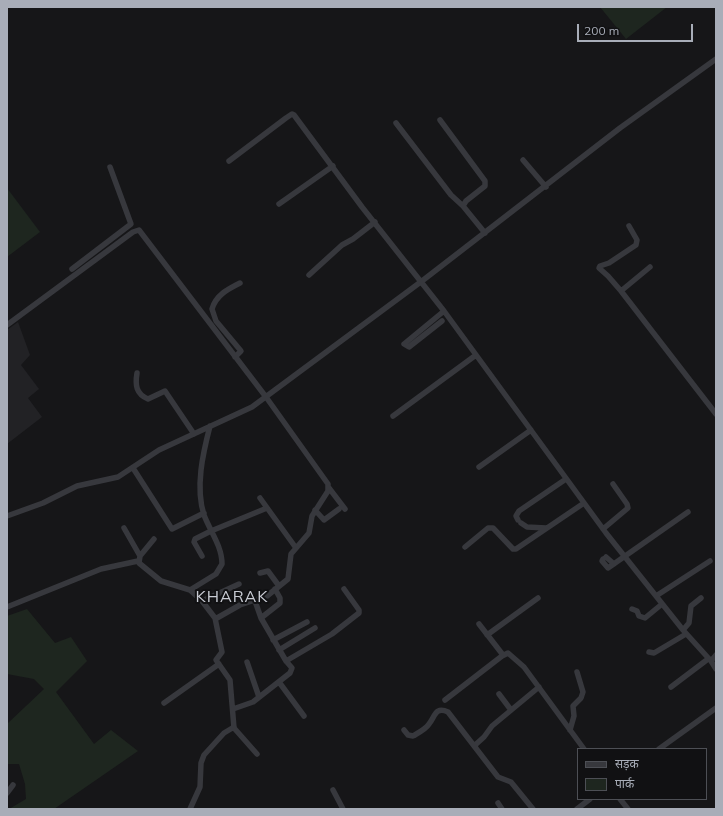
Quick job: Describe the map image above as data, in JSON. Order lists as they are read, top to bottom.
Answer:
{
  "districts": ["KHARAK"],
  "legend": ["सड़क", "पार्क"],
  "scale_bar": "200 m"
}
